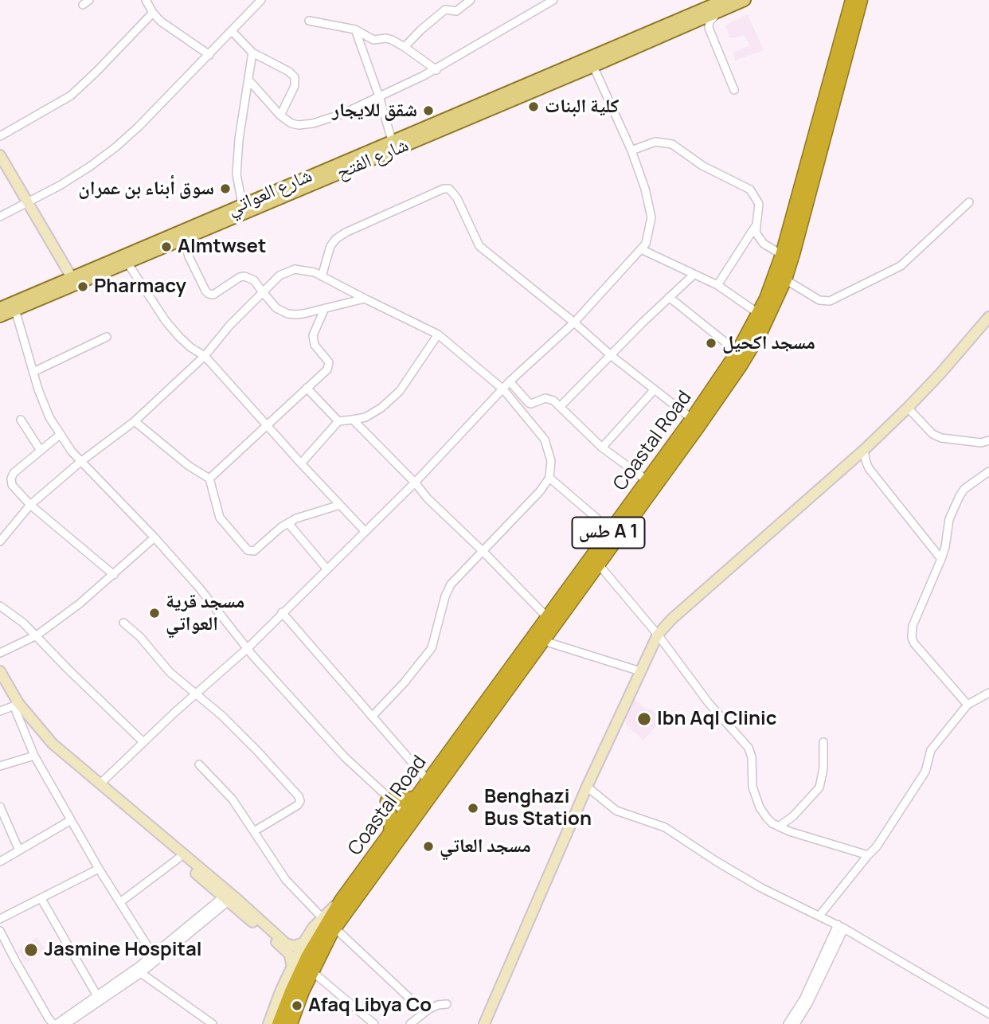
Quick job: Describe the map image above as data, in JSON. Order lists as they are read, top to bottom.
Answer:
{
  "streets": {
    "highway": ["Coastal Road", "طس A 1"],
    "main road": ["شارع الفتح", "شارع العواتي"]
  },
  "crossings": [
    ["شارع الفتح", "شارع العواتي"]
  ],
  "places": [
    "كلية البنات",
    "شقق للايجار",
    "سوق أبناء بن عمران",
    "Almtwset",
    "Pharmacy",
    "مسجد اكحيل",
    "مسجد قرية العواتي",
    "Ibn Aql Clinic",
    "Benghazi Bus Station",
    "مسجد العاتي",
    "Jasmine Hospital",
    "Afaq Libya Co"
  ]
}
